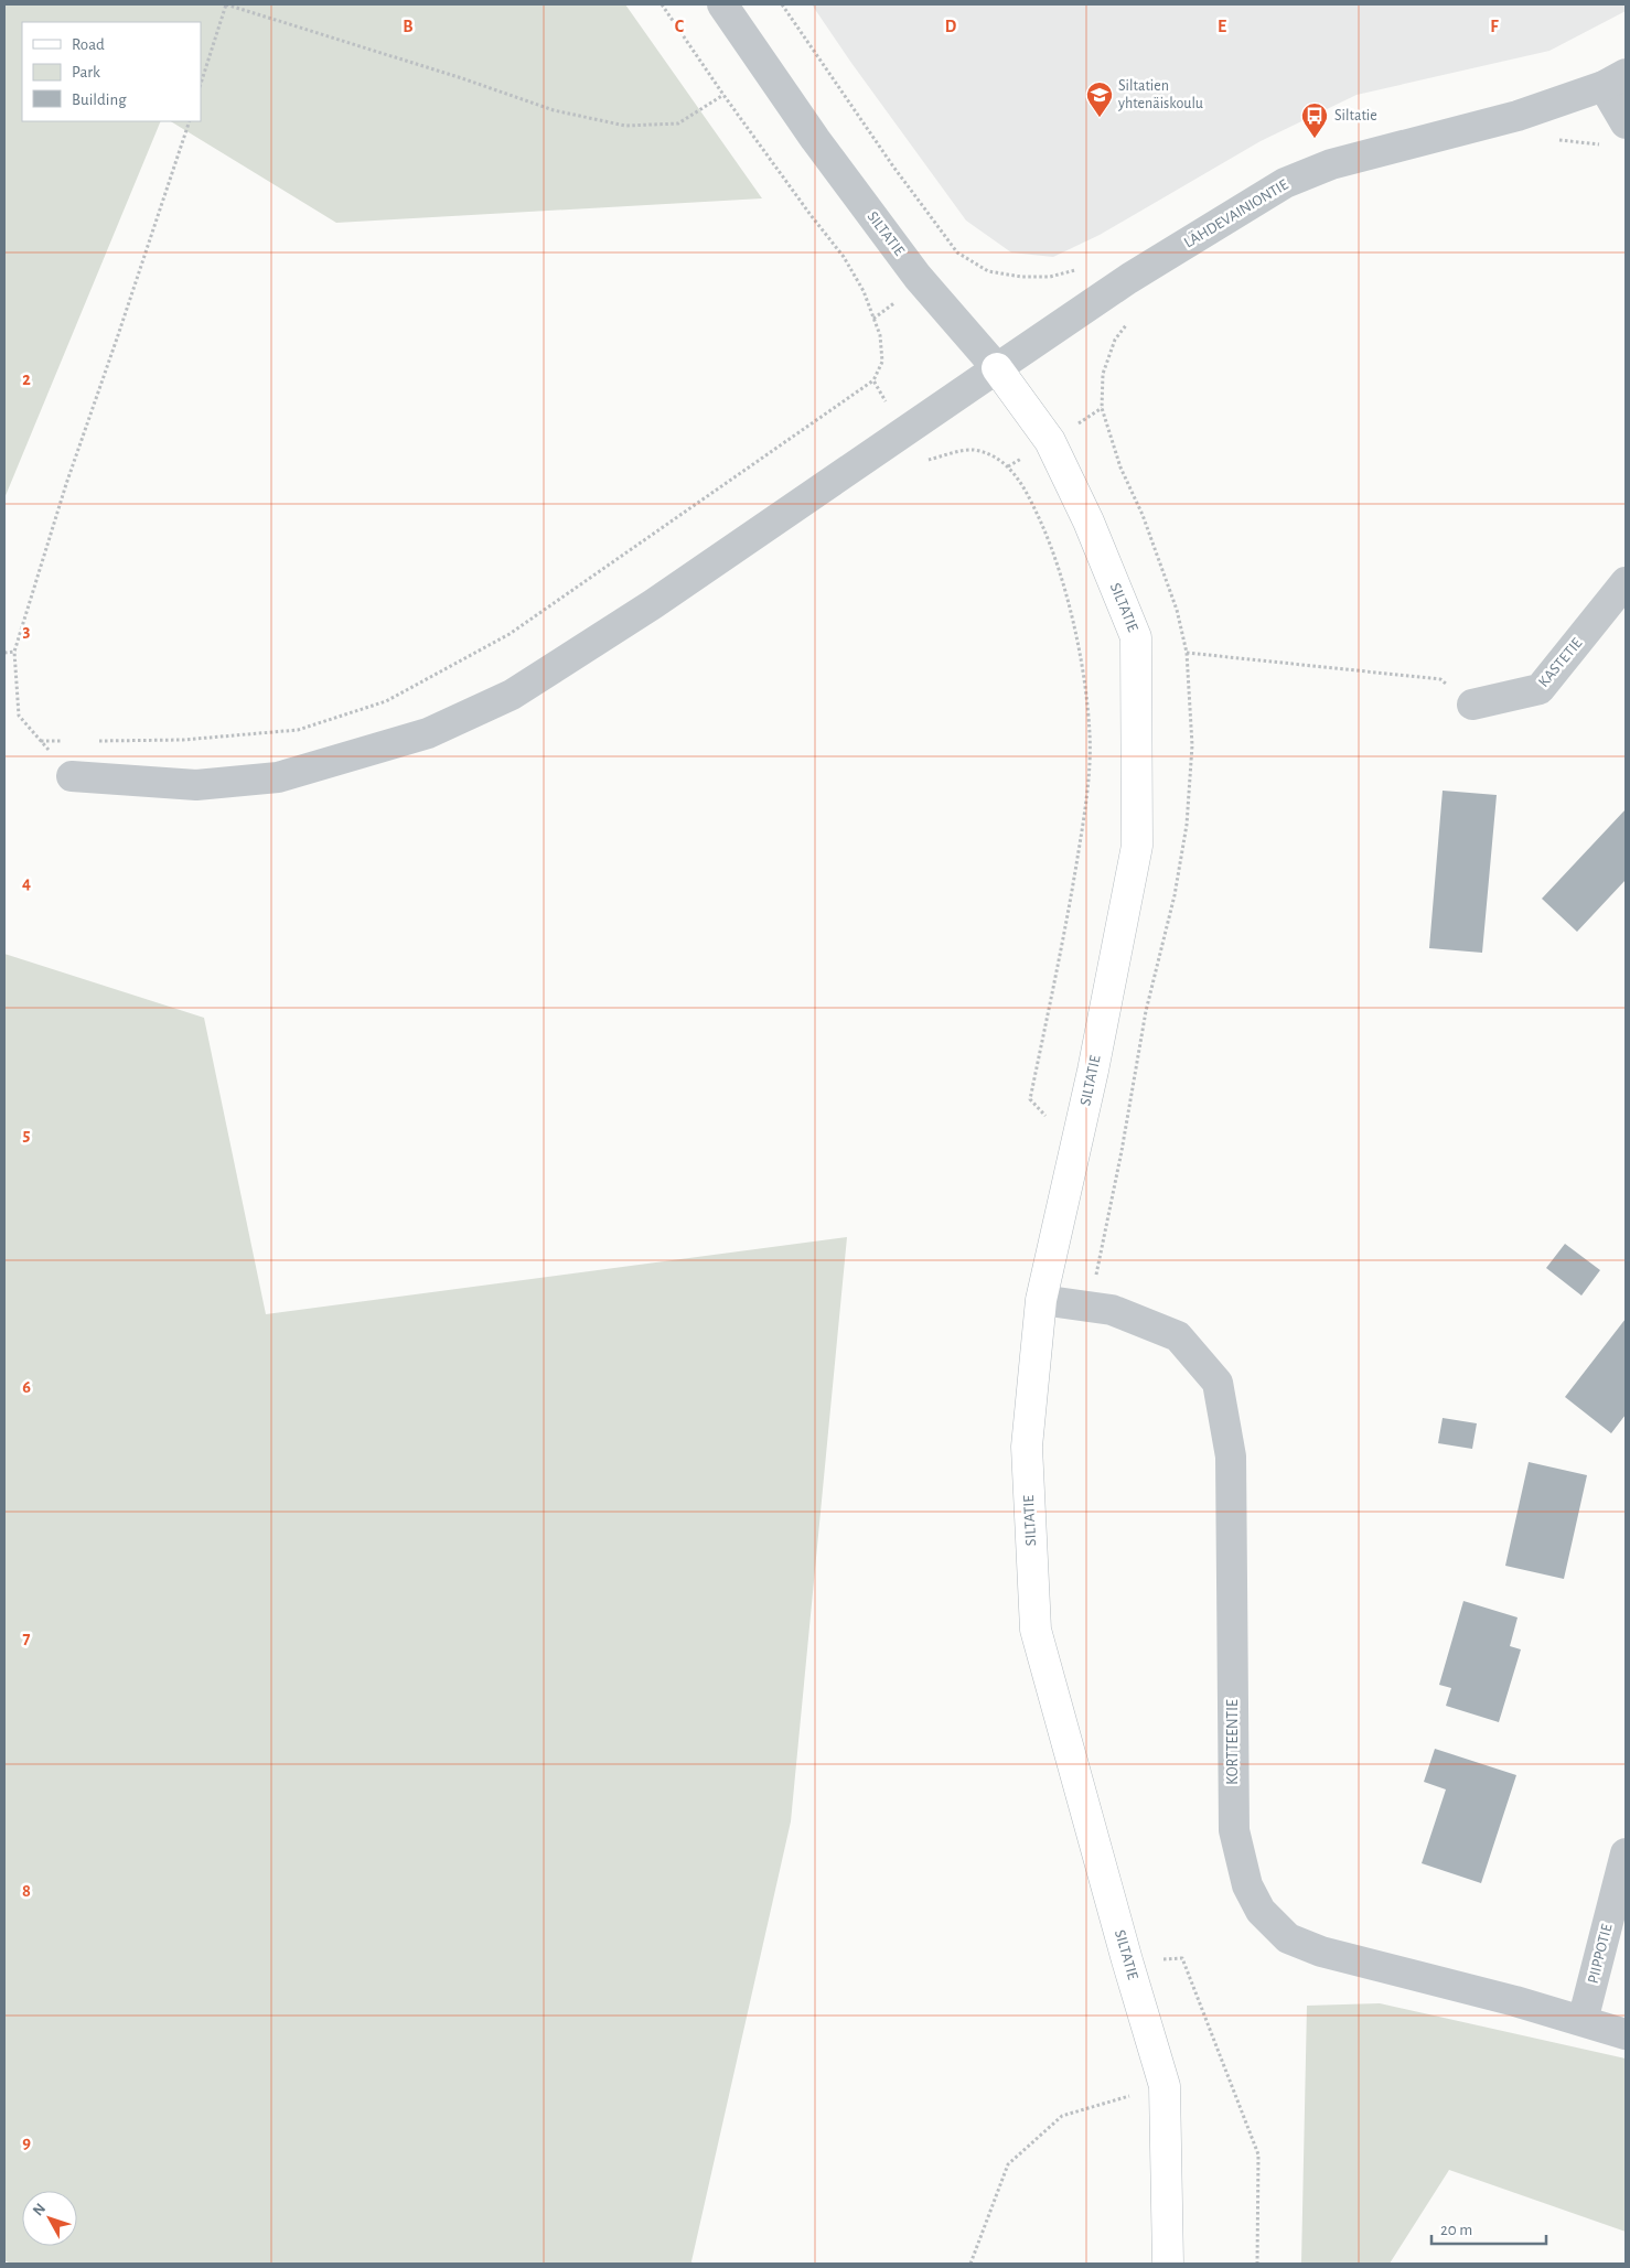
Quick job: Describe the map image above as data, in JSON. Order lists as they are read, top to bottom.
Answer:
{
  "streets": {
    "main road": ["SILTATIE"],
    "street": [
      "LÄHDEVAINIONTIE",
      "KASTETIE",
      "KORTTEENTIE",
      "PIIPPOTIE"
    ]
  },
  "crossings": [
    ["LÄHDEVAINIONTIE", "SILTATIE"],
    ["SILTATIE", "KORTTEENTIE"],
    ["KORTTEENTIE", "PIIPPOTIE"]
  ],
  "places": {
    "school or university": ["Siltatien yhtenäiskoulu"],
    "bus stop": ["Siltatie"]
  },
  "legend": ["Road", "Park", "Building"],
  "scale_bar": "20 m",
  "north": "top left",
  "grid": {
    "columns": [
      "B",
      "C",
      "D",
      "E",
      "F"
    ],
    "rows": [
      "2",
      "3",
      "4",
      "5",
      "6",
      "7",
      "8",
      "9"
    ]
  }
}
